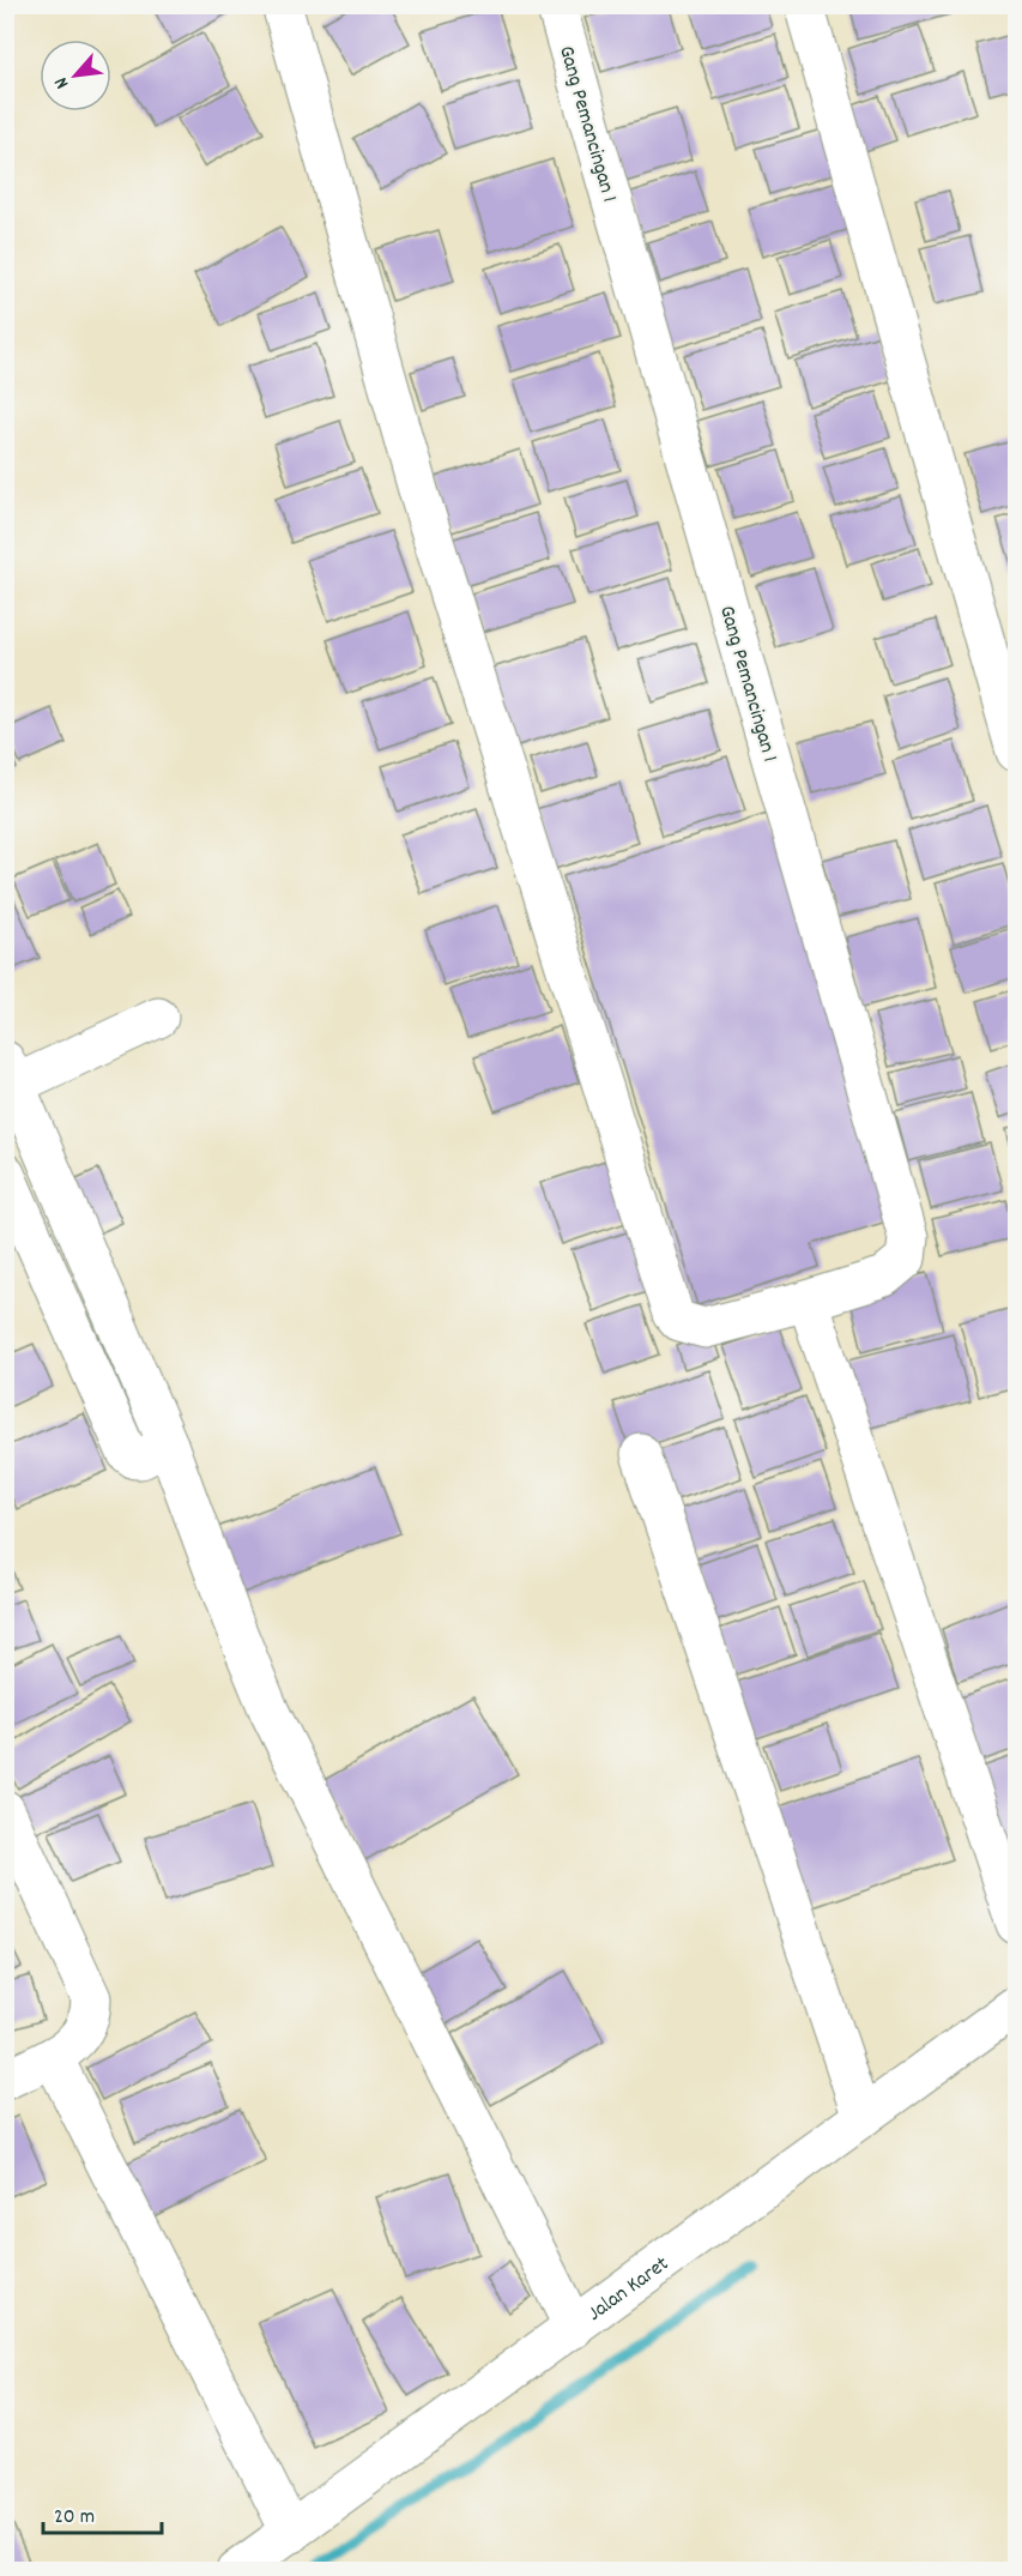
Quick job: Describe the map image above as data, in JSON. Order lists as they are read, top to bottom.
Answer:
{
  "streets": {
    "street": ["Gang Pemancingan 1", "Jalan Karet"]
  },
  "scale_bar": "20 m",
  "north": "bottom left"
}
